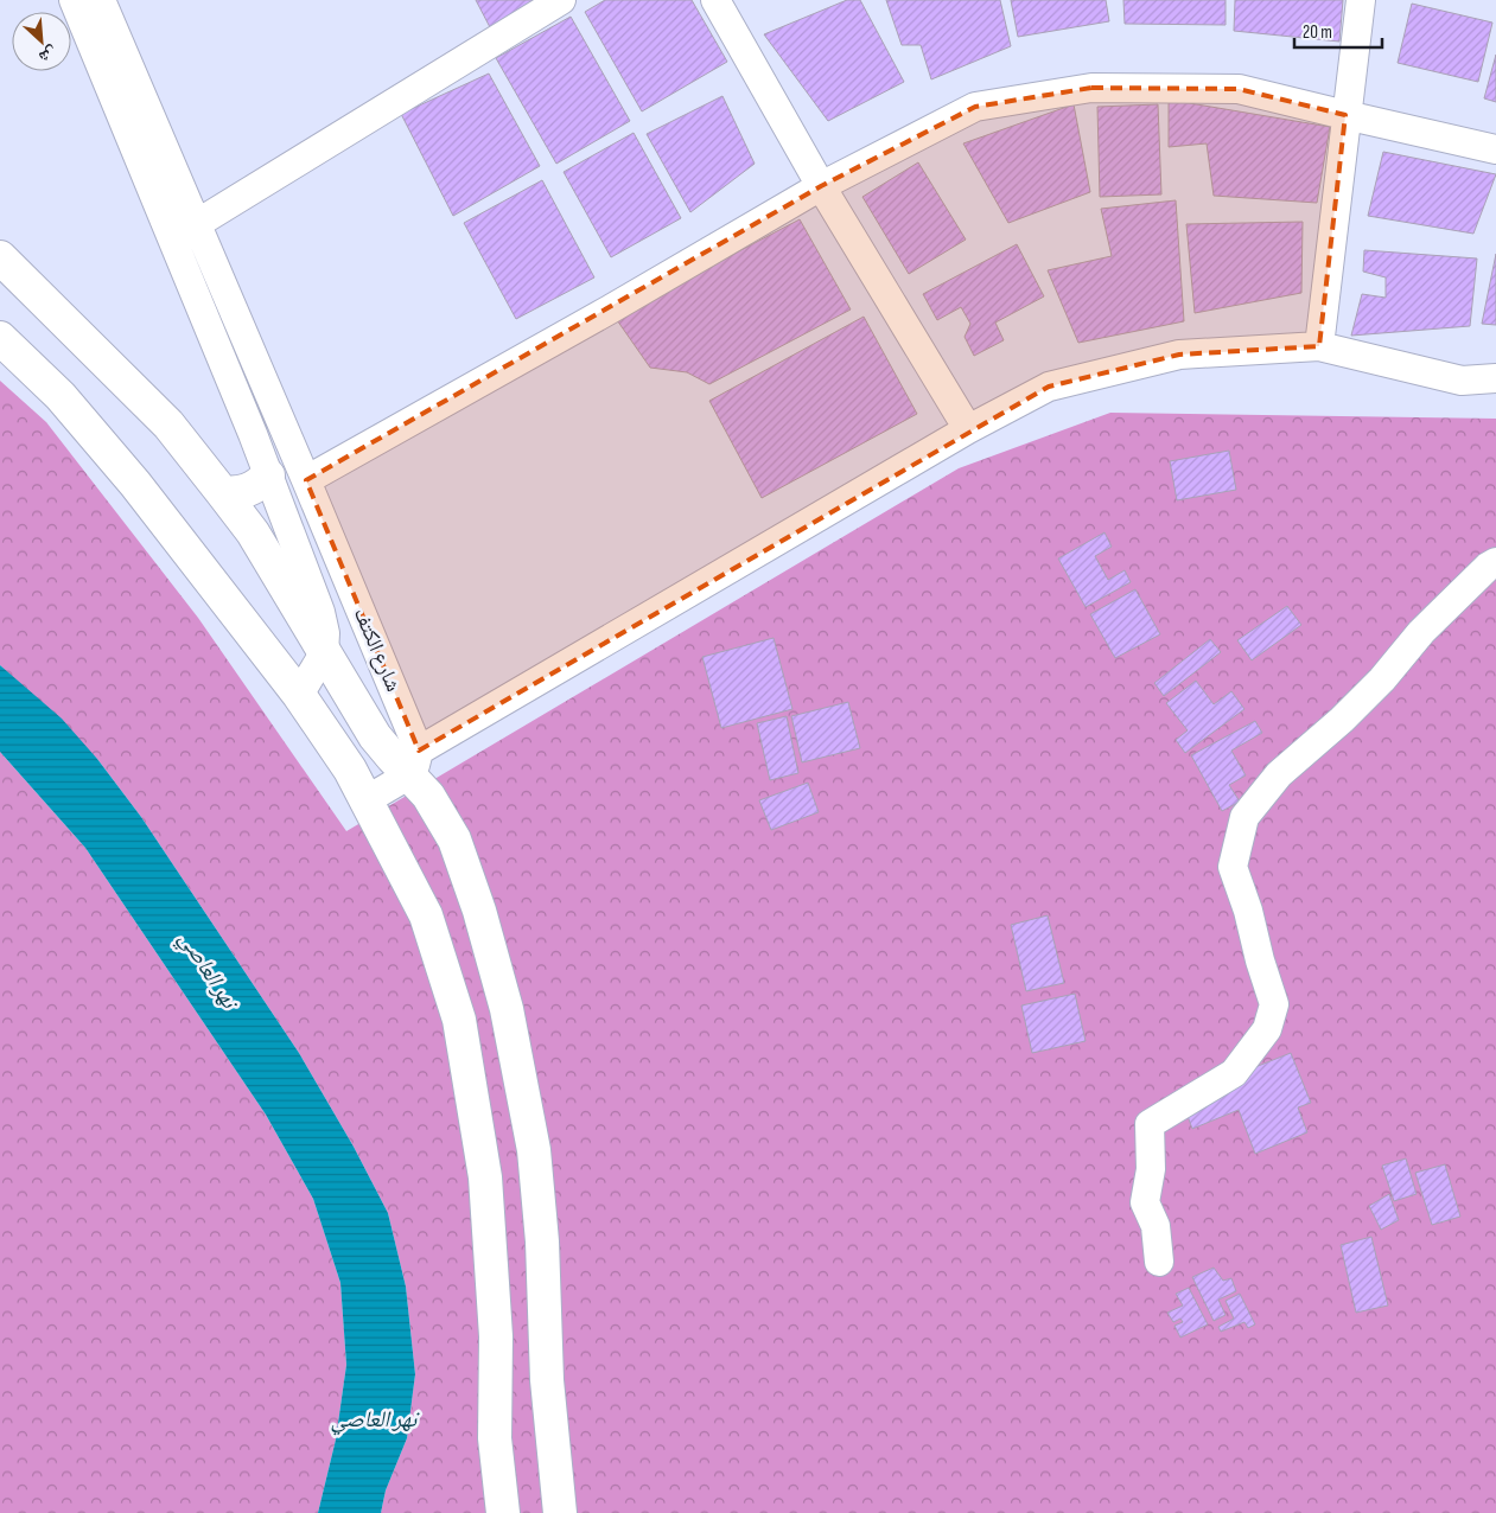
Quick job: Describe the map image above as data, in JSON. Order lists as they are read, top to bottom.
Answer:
{
  "streets": {
    "street": ["شارع الكتف"]
  },
  "water": ["نهر العاصي"],
  "scale_bar": "20 m",
  "north": "bottom right"
}
